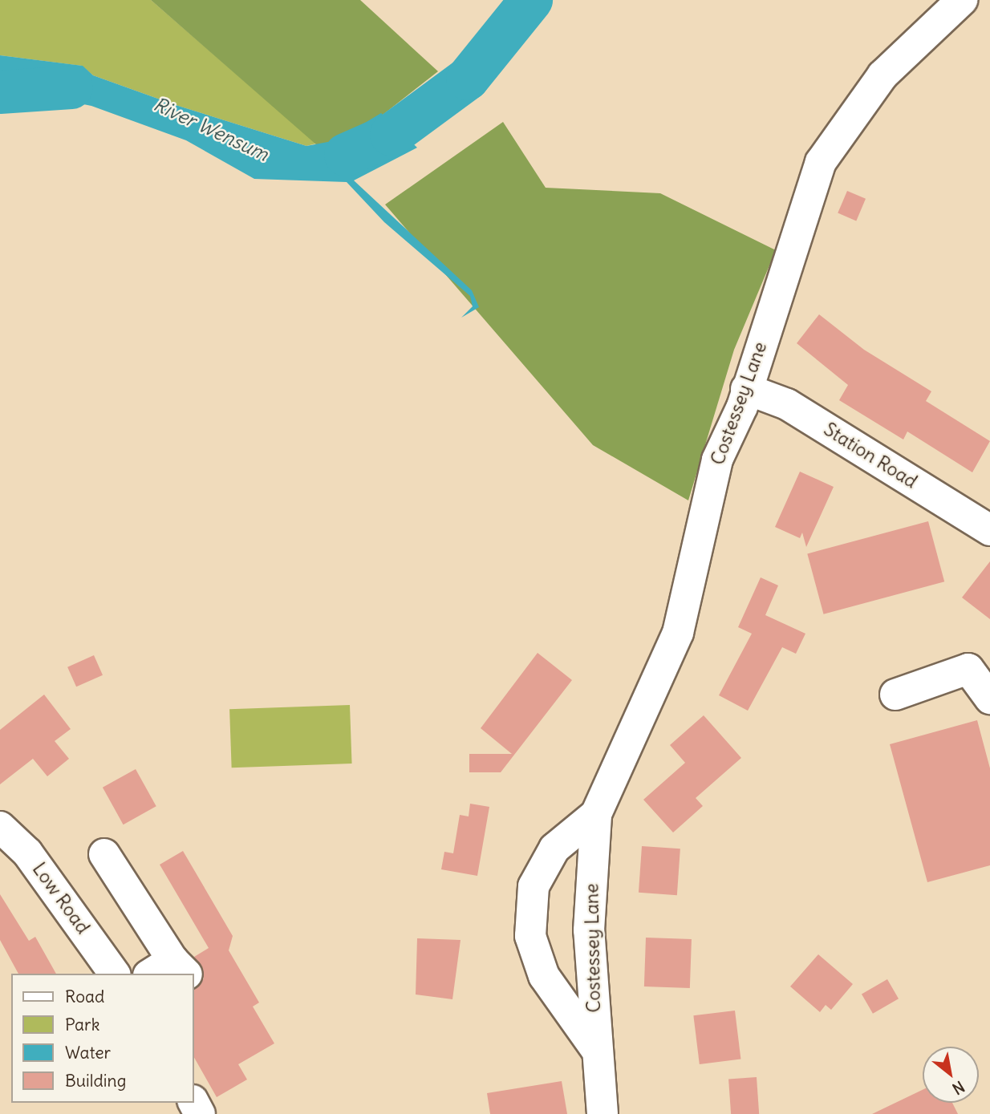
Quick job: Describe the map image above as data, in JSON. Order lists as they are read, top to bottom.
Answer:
{
  "streets": {
    "street": ["Costessey Lane", "Station Road", "Low Road"]
  },
  "crossings": [
    ["Costessey Lane", "Station Road"]
  ],
  "water": ["River Wensum"],
  "legend": [
    "Road",
    "Park",
    "Water",
    "Building"
  ],
  "north": "bottom right"
}
